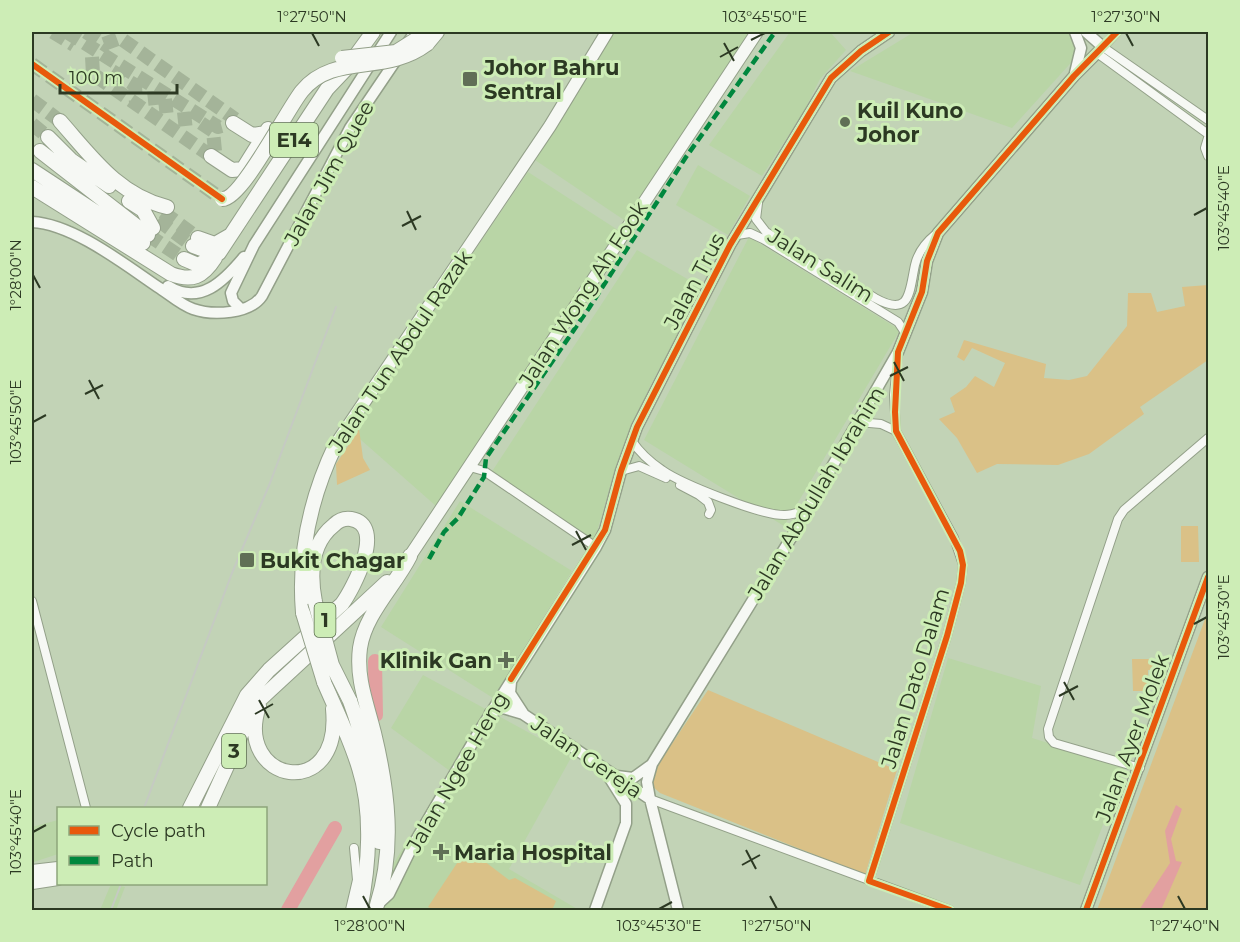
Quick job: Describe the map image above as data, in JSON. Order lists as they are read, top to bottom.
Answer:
{
  "streets": {
    "highway": [
      "E14",
      "Jalan Tun Abdul Razak",
      "1",
      "3"
    ],
    "main road": ["Jalan Wong Ah Fook"],
    "street": [
      "Jalan Jim Quee",
      "Jalan Salim",
      "Jalan Trus",
      "Jalan Abdullah Ibrahim",
      "Jalan Dato Dalam",
      "Jalan Ayer Molek",
      "Jalan Gereja",
      "Jalan Ngee Heng"
    ]
  },
  "crossings": [
    ["Jalan Salim", "Jalan Trus"],
    ["Jalan Salim", "Jalan Abdullah Ibrahim"],
    ["Jalan Trus", "Jalan Ngee Heng"],
    ["Jalan Wong Ah Fook", "3"],
    ["Jalan Abdullah Ibrahim", "Jalan Dato Dalam"],
    ["Jalan Abdullah Ibrahim", "Jalan Gereja"],
    ["1", "3"],
    ["1", "Jalan Ngee Heng"],
    ["Jalan Gereja", "Jalan Ngee Heng"]
  ],
  "places": {
    "transit": ["Johor Bahru Sentral", "Bukit Chagar"],
    "other": ["Kuil Kuno Johor"],
    "health": ["Klinik Gan", "Maria Hospital"]
  },
  "legend": ["Cycle path", "Path"],
  "scale_bar": "100 m",
  "coordinates": [
    "1°27'50\"N",
    "103°45'50\"E",
    "1°27'30\"N",
    "103°45'40\"E",
    "1°28'00\"N",
    "103°45'30\"E",
    "1°27'40\"N"
  ]
}
